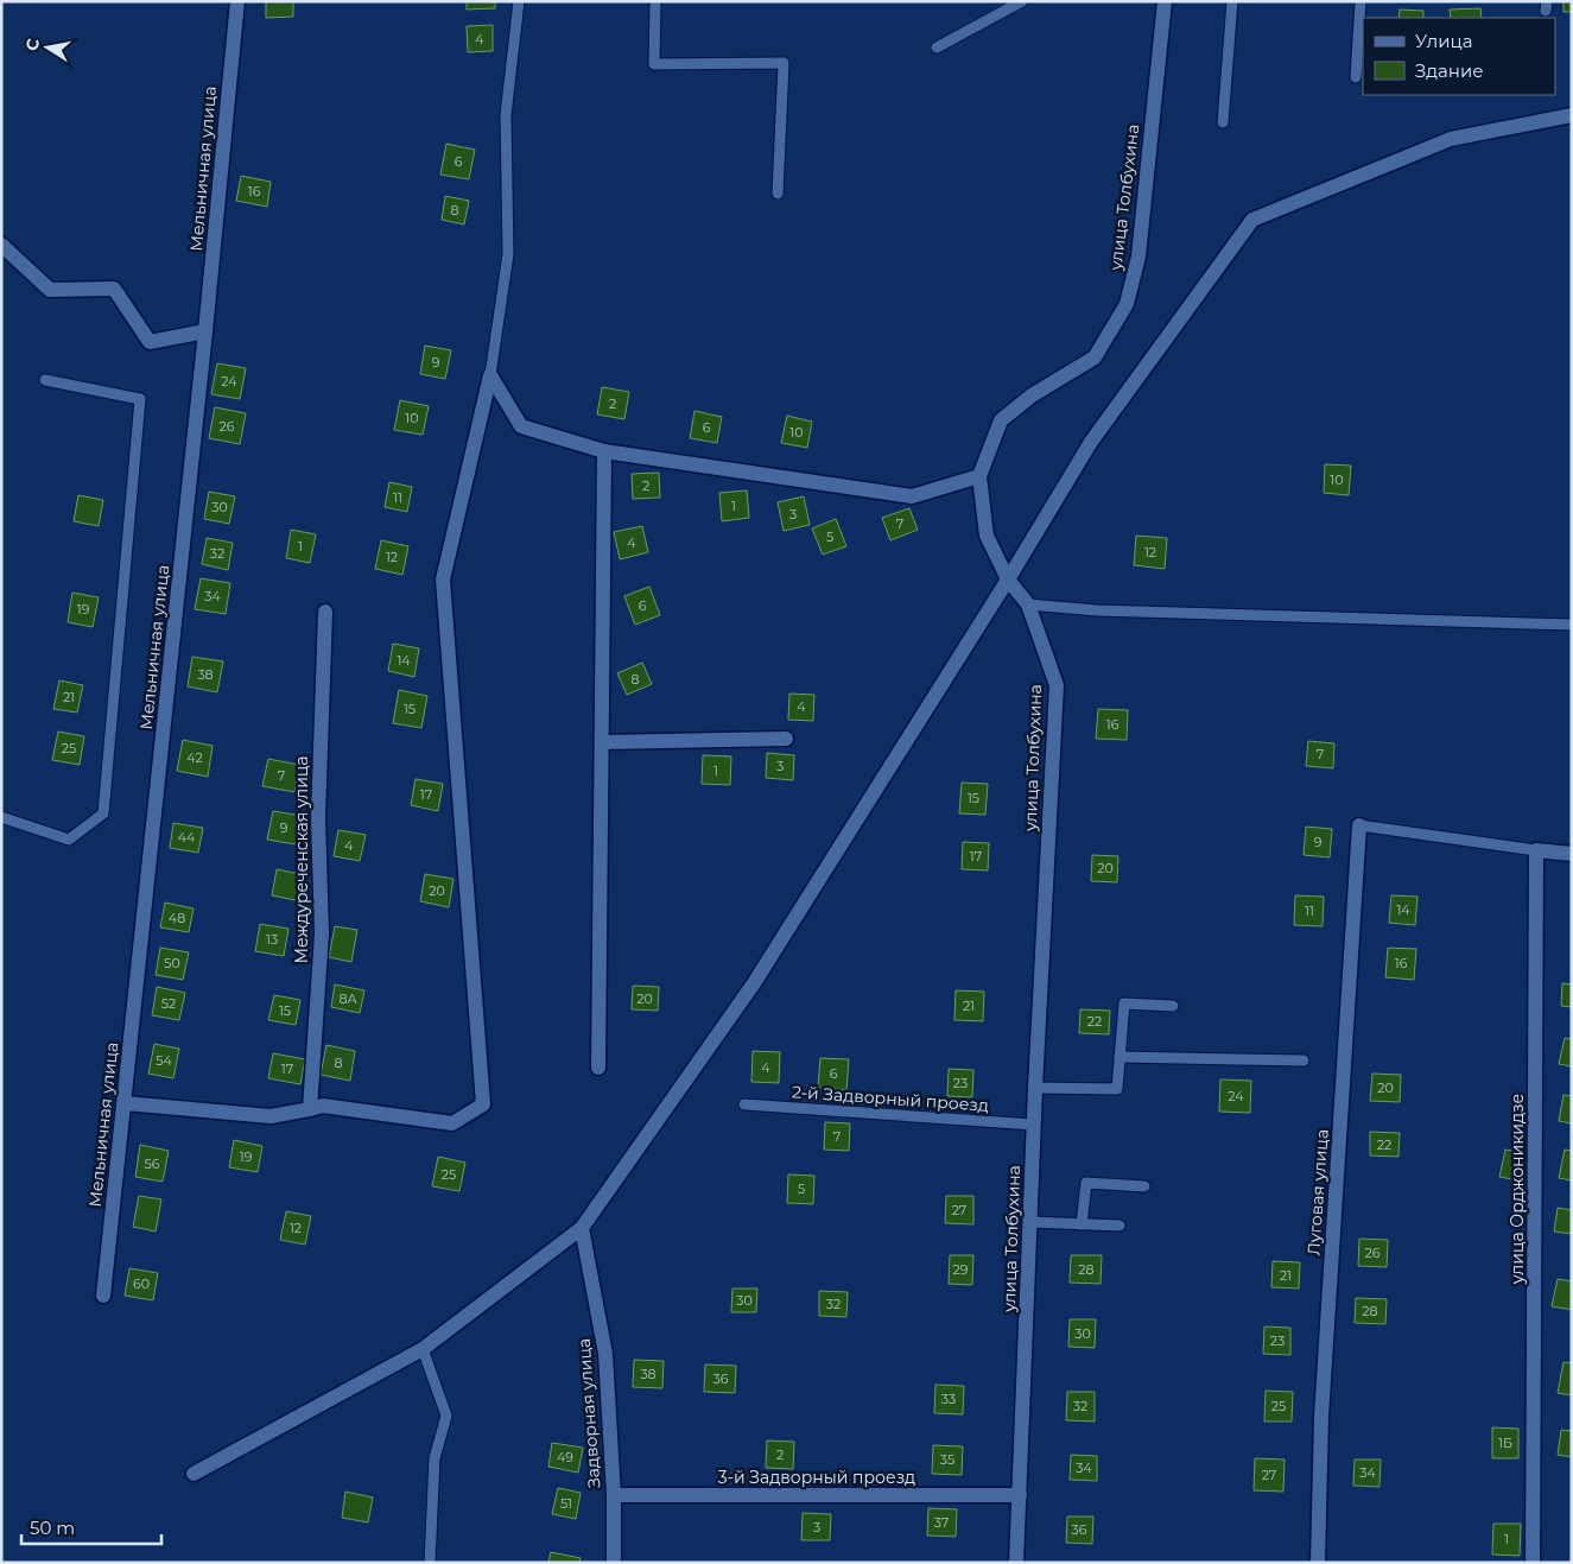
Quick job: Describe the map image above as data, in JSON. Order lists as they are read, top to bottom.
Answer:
{
  "streets": {
    "street": [
      "Мельничная улица",
      "улица Толбухина",
      "Междуреченская улица",
      "улица Орджоникидзе",
      "Луговая улица",
      "Задворная улица",
      "3-й Задворный проезд"
    ],
    "lane": ["2-й Задворный проезд"]
  },
  "crossings": [
    ["улица Толбухина", "2-й Задворный проезд"],
    ["улица Толбухина", "3-й Задворный проезд"],
    ["Задворная улица", "3-й Задворный проезд"]
  ],
  "house_numbers": [
    "4",
    "6",
    "16",
    "8",
    "9",
    "24",
    "2",
    "10",
    "26",
    "6",
    "10",
    "10",
    "2",
    "11",
    "1",
    "30",
    "3",
    "7",
    "5",
    "4",
    "1",
    "12",
    "32",
    "12",
    "34",
    "6",
    "19",
    "14",
    "38",
    "8",
    "21",
    "4",
    "15",
    "16",
    "25",
    "7",
    "42",
    "3",
    "1",
    "7",
    "17",
    "15",
    "9",
    "44",
    "9",
    "4",
    "17",
    "20",
    "20",
    "14",
    "11",
    "48",
    "13",
    "50",
    "16",
    "8А",
    "20",
    "52",
    "21",
    "15",
    "22",
    "54",
    "8",
    "4",
    "17",
    "6",
    "23",
    "20",
    "24",
    "7",
    "22",
    "19",
    "56",
    "25",
    "5",
    "27",
    "12",
    "26",
    "29",
    "28",
    "21",
    "60",
    "30",
    "32",
    "28",
    "30",
    "23",
    "38",
    "36",
    "33",
    "32",
    "25",
    "1Б",
    "2",
    "49",
    "35",
    "34",
    "34",
    "27",
    "51",
    "37",
    "3",
    "36",
    "1"
  ],
  "legend": ["Улица", "Здание"],
  "scale_bar": "50 m",
  "north": "left"
}
